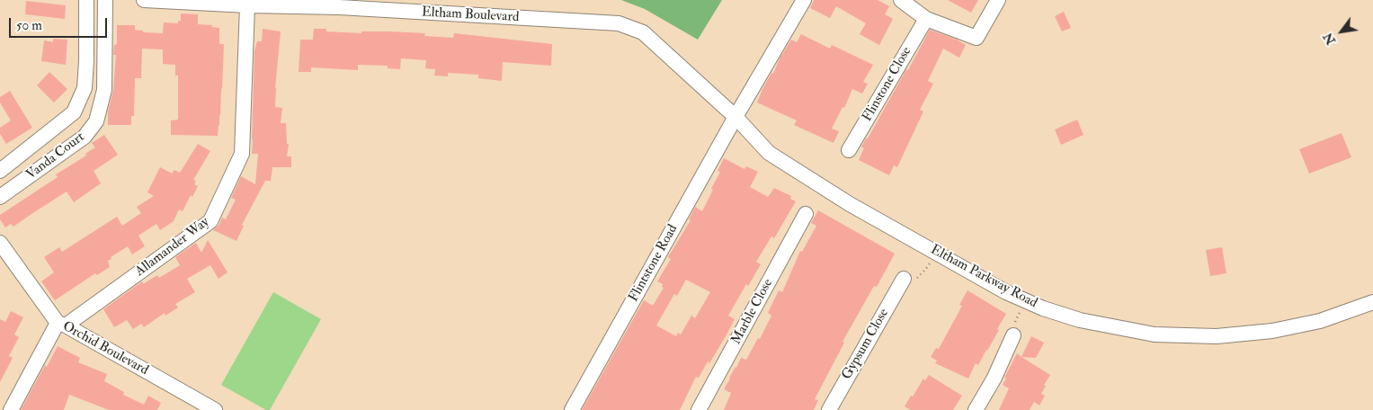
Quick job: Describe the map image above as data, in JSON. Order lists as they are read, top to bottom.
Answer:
{
  "streets": {
    "street": [
      "Eltham Boulevard",
      "Flinstone Close",
      "Vanda Court",
      "Allamander Way",
      "Flintstone Road",
      "Eltham Parkway Road",
      "Marble Close",
      "Gypsum Close",
      "Orchid Boulevard"
    ]
  },
  "crossings": [
    ["Eltham Boulevard", "Allamander Way"],
    ["Eltham Boulevard", "Flintstone Road"],
    ["Eltham Boulevard", "Eltham Parkway Road"],
    ["Allamander Way", "Orchid Boulevard"],
    ["Flintstone Road", "Eltham Parkway Road"]
  ],
  "scale_bar": "50 m",
  "north": "bottom left"
}
